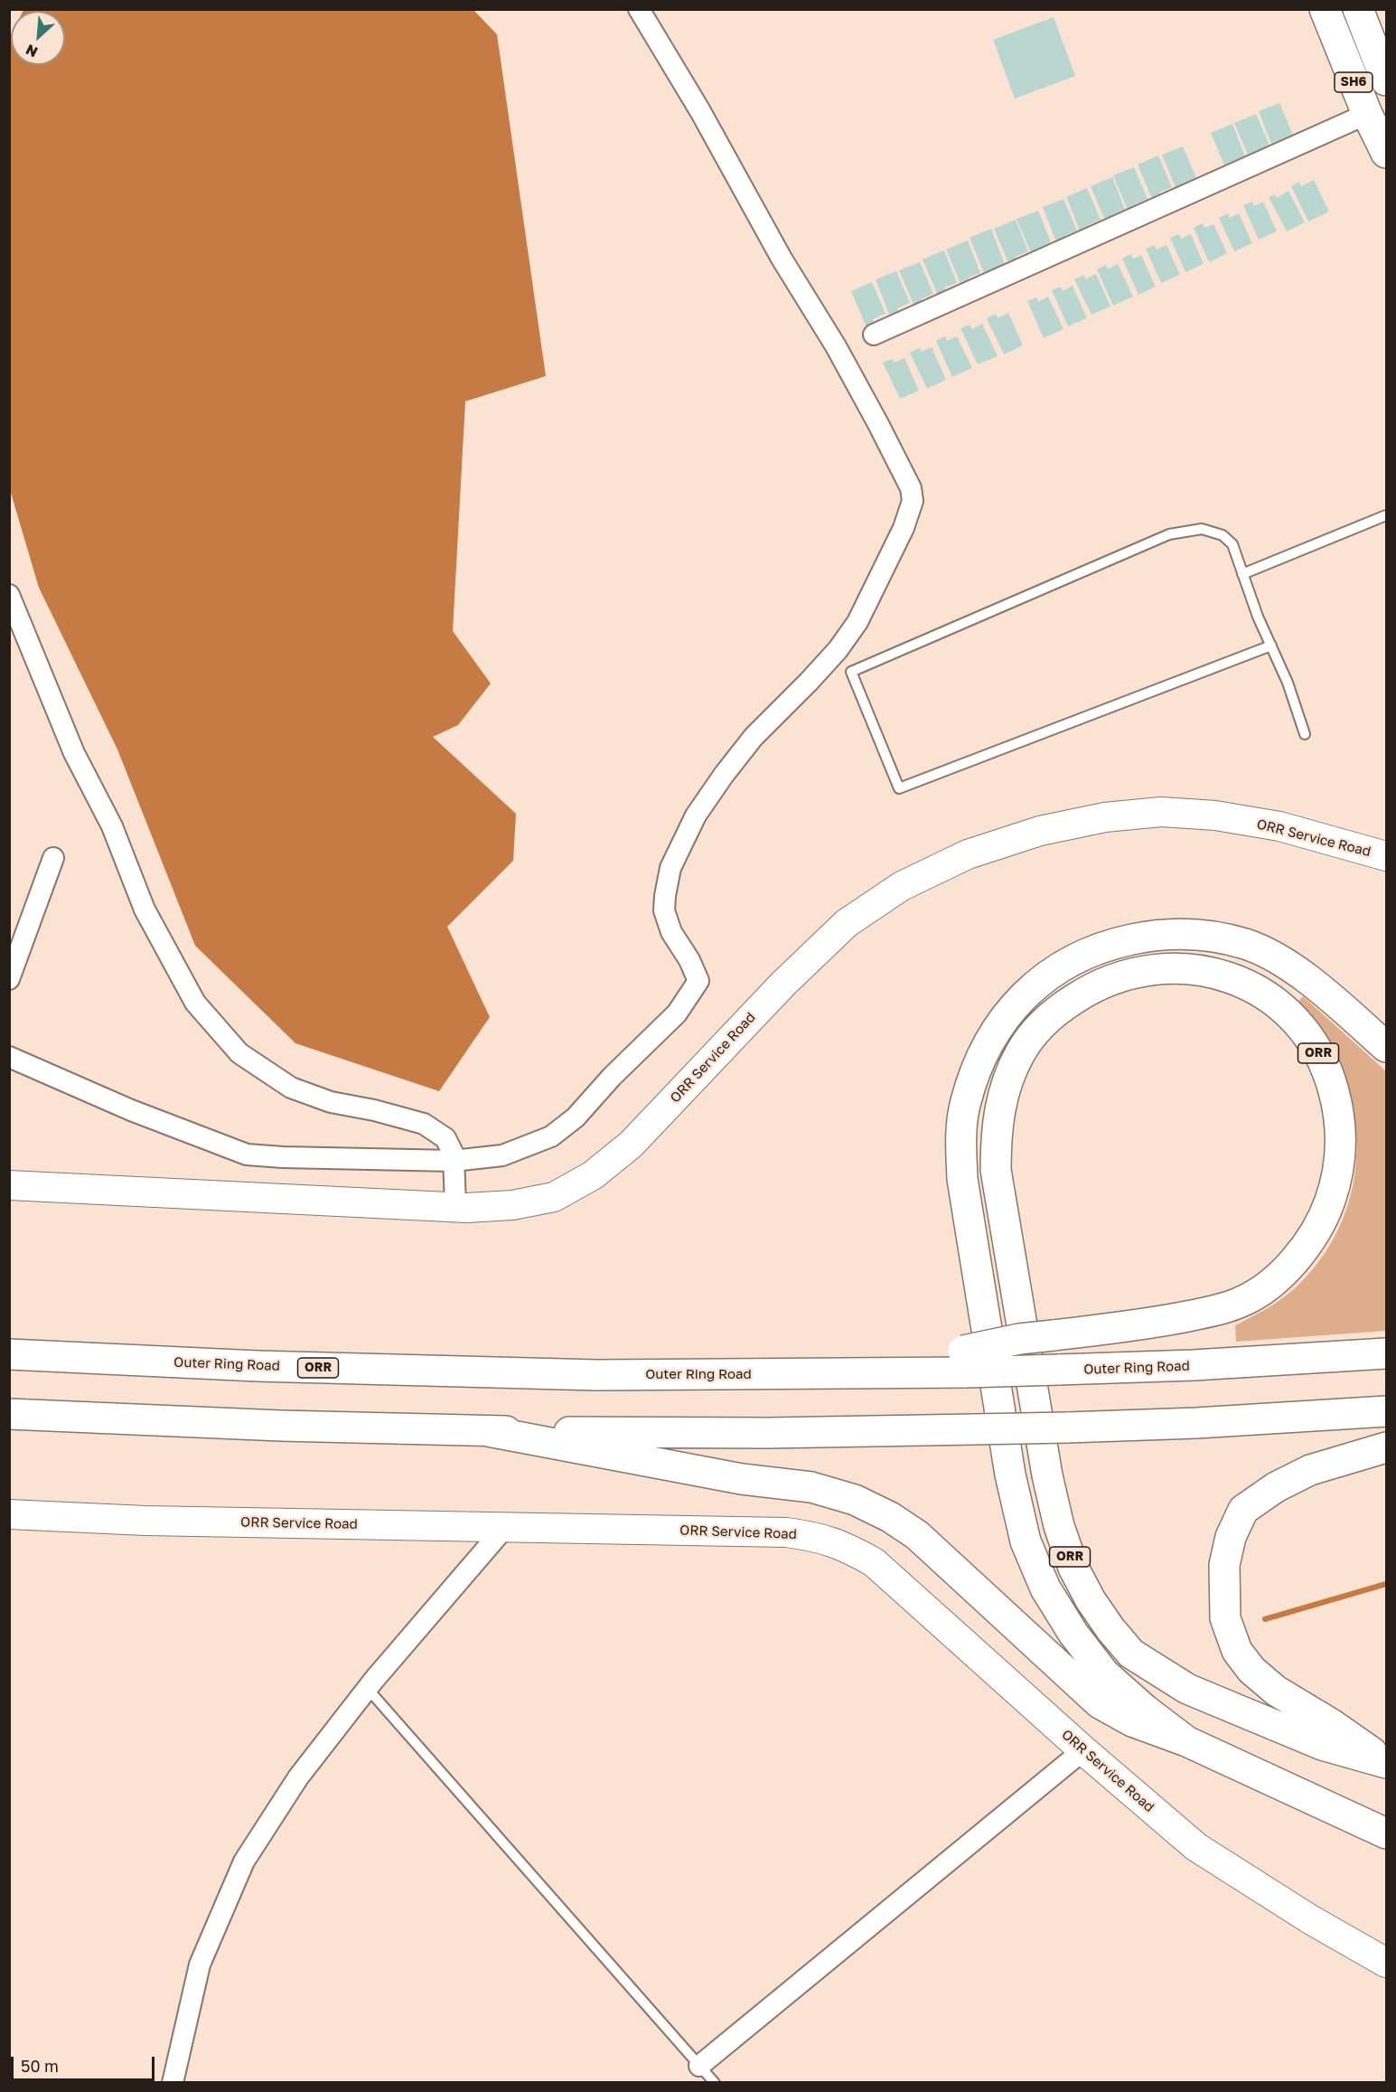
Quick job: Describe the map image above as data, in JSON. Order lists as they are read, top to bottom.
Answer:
{
  "streets": {
    "main road": [
      "SH6",
      "ORR Service Road",
      "ORR",
      "Outer Ring Road"
    ]
  },
  "crossings": [
    ["ORR", "Outer Ring Road"]
  ],
  "scale_bar": "50 m",
  "north": "bottom left"
}
